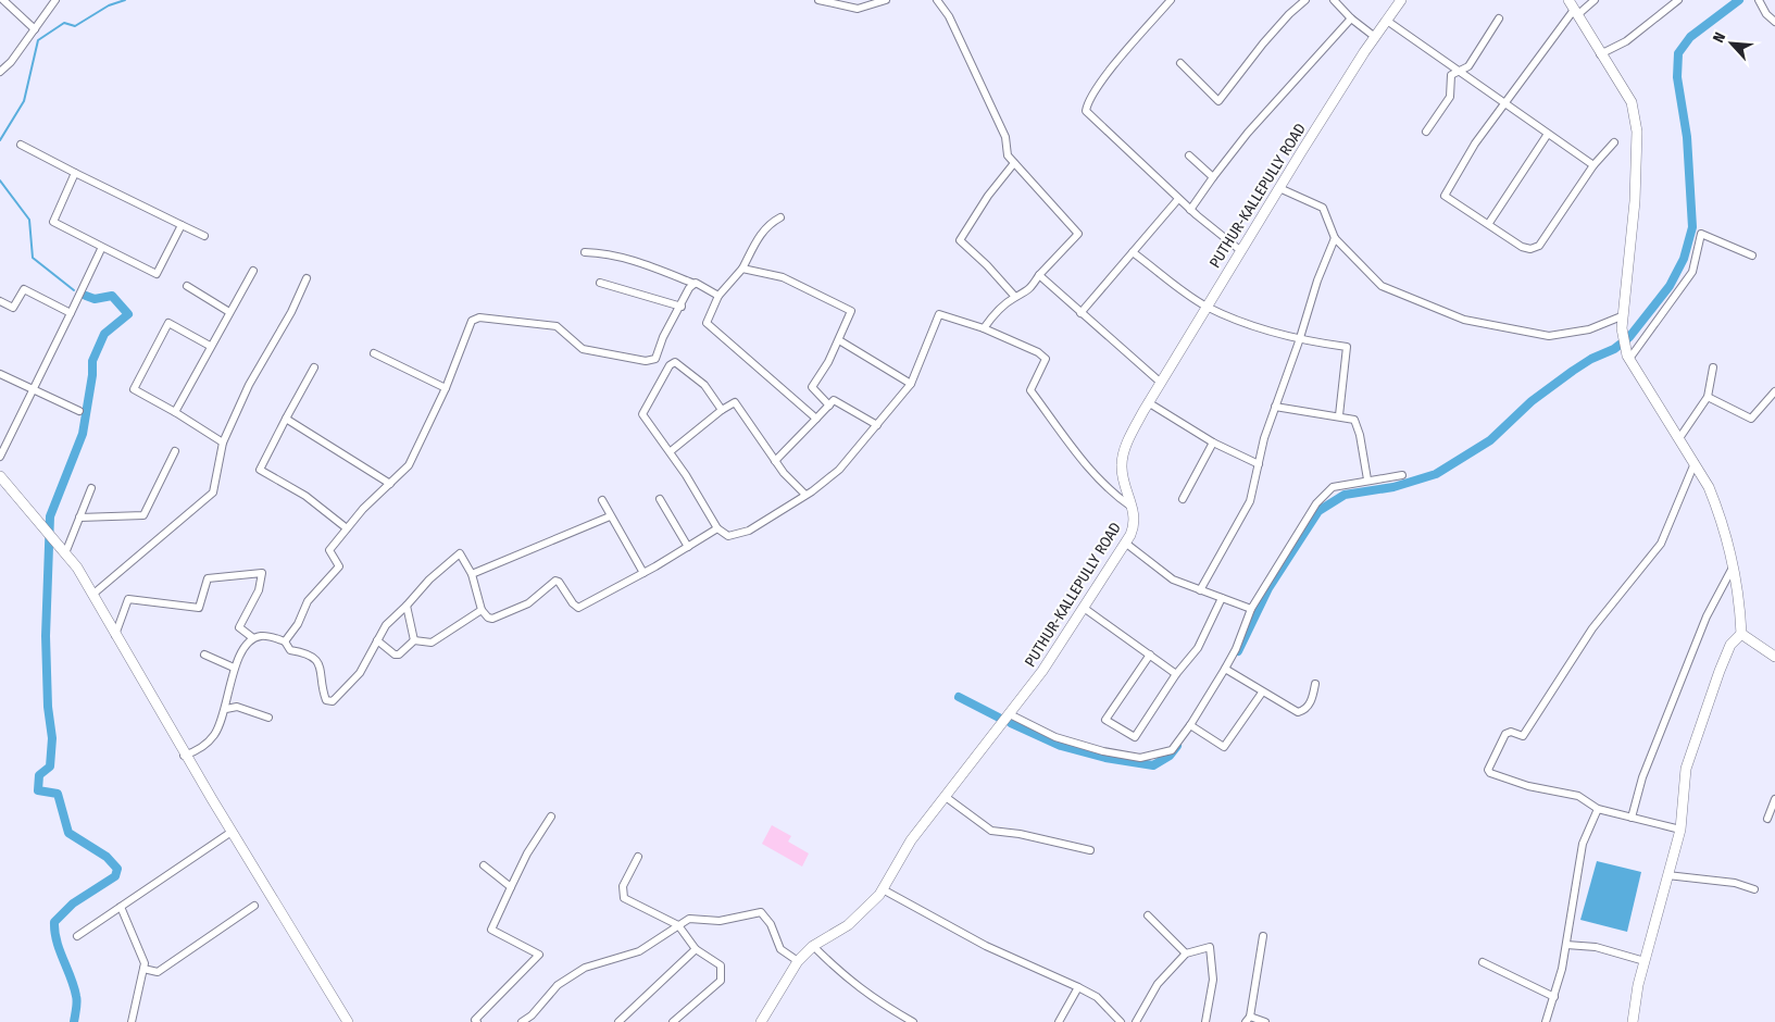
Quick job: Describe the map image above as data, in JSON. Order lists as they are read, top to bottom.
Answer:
{
  "streets": {
    "main road": ["PUTHUR-KALLEPULLY ROAD"]
  },
  "north": "top left"
}
